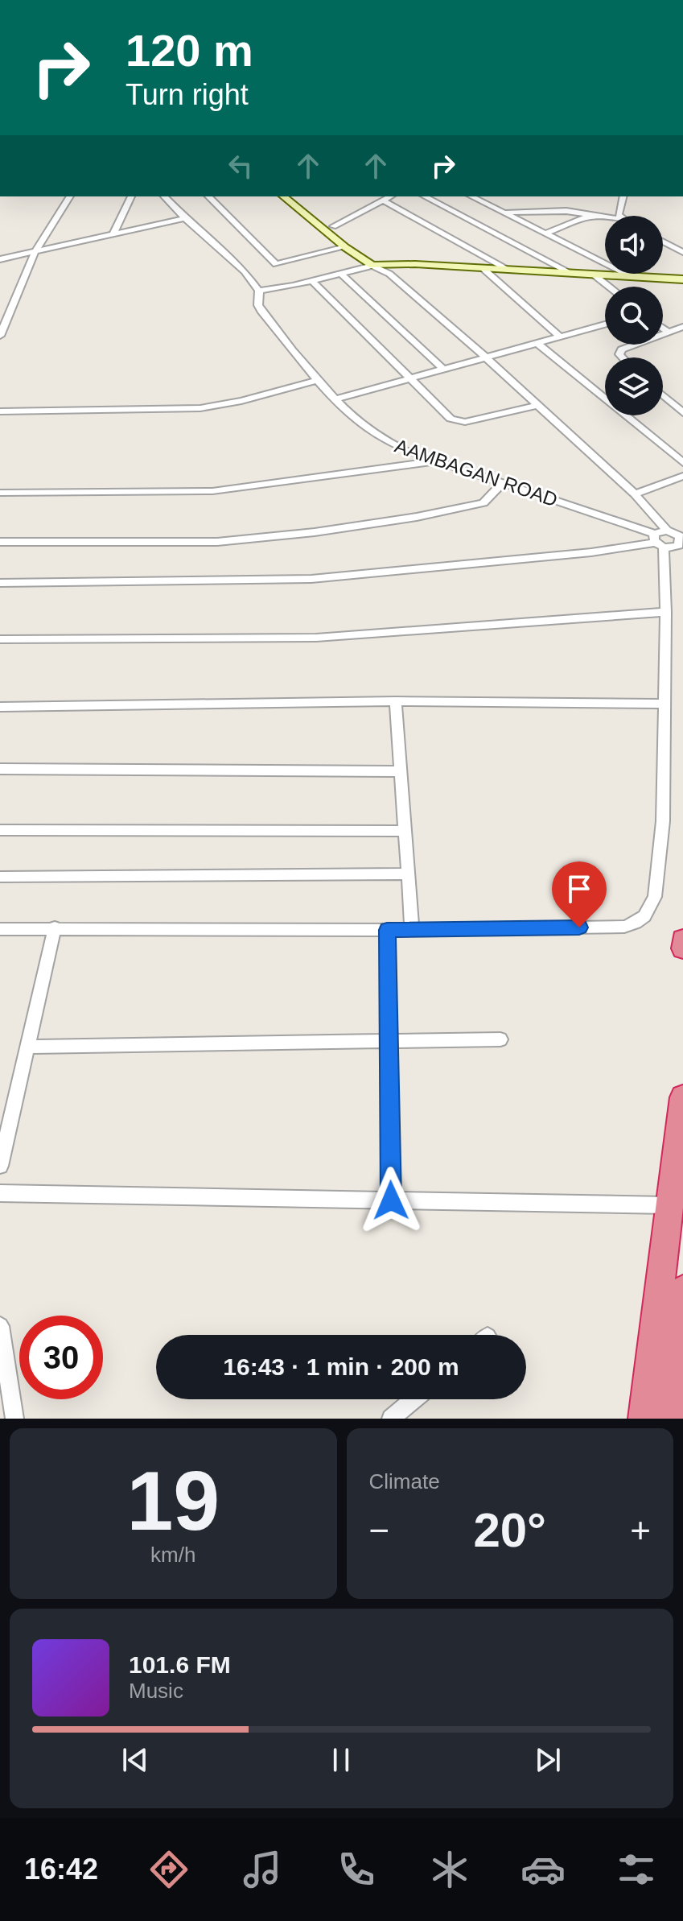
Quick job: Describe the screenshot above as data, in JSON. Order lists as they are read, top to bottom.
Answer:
{
  "streets": {
    "street": ["AAMBAGAN ROAD"]
  },
  "page": {
    "turn": ["120 m", "Turn right"],
    "limit": "30",
    "trip": "16:43 · 1 min · 200 m",
    "tile": [
      ["19", "km/h"],
      "Climate"
    ],
    "heat": ["−", "20°", "+"],
    "song": ["101.6 FM", "Music"],
    "tabs": "16:42"
  }
}
